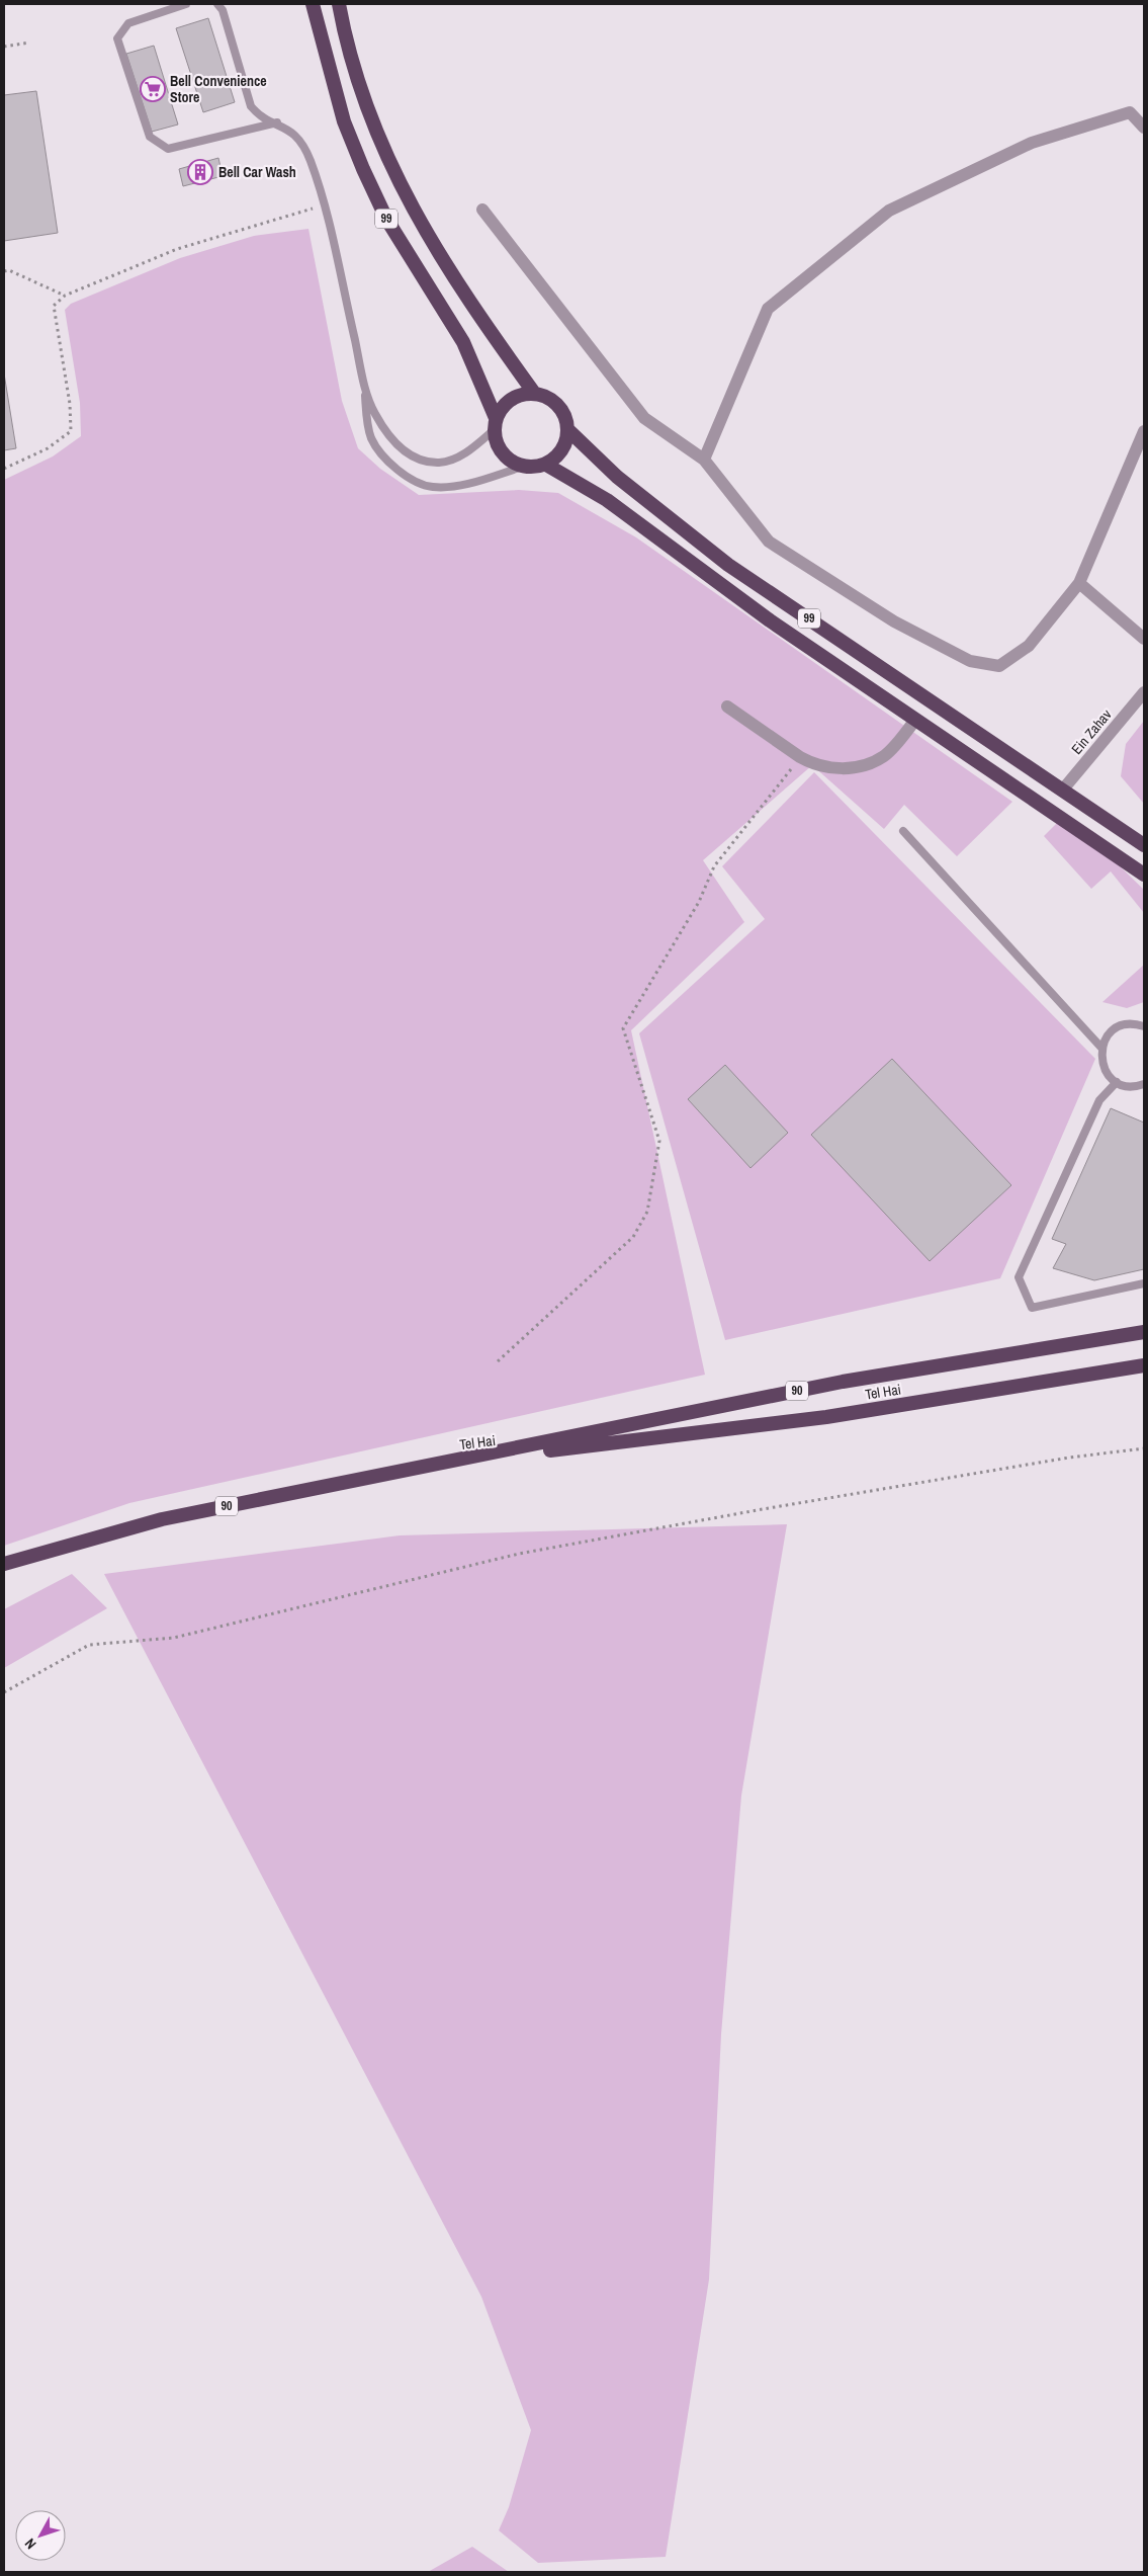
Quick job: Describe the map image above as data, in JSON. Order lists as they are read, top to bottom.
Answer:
{
  "streets": {
    "highway": ["99", "90", "Tel Hai"],
    "street": ["Ein Zahav"]
  },
  "crossings": [
    ["99", "Ein Zahav"],
    ["90", "Tel Hai"]
  ],
  "places": {
    "supermarket": ["Bell Convenience Store"],
    "building": ["Bell Car Wash"]
  },
  "north": "bottom left"
}
